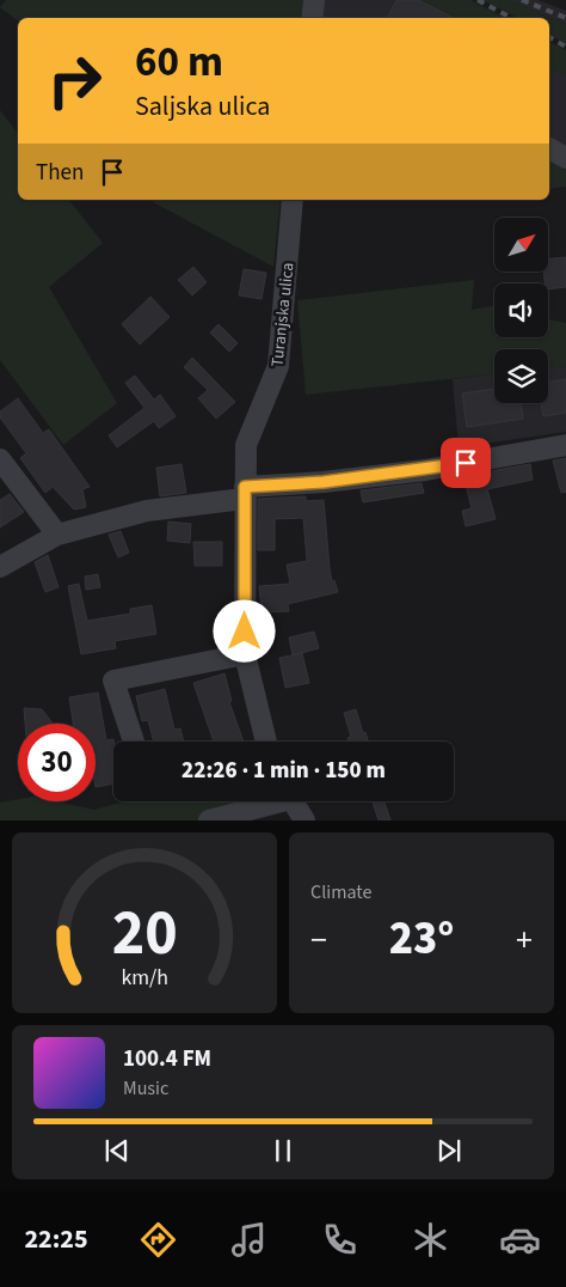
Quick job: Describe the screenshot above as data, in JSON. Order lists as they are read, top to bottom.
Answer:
{
  "streets": {
    "street": ["Turanjska ulica"]
  },
  "north": "top right",
  "page": {
    "turn": ["60 m", "Saljska ulica"],
    "then": "Then",
    "limit": "30",
    "trip": "22:26 · 1 min · 150 m",
    "tile": "Climate",
    "heat": ["−", "23°", "+"],
    "song": ["100.4 FM", "Music"],
    "tabs": "22:25",
    "gauge": ["20", "km/h"]
  }
}
